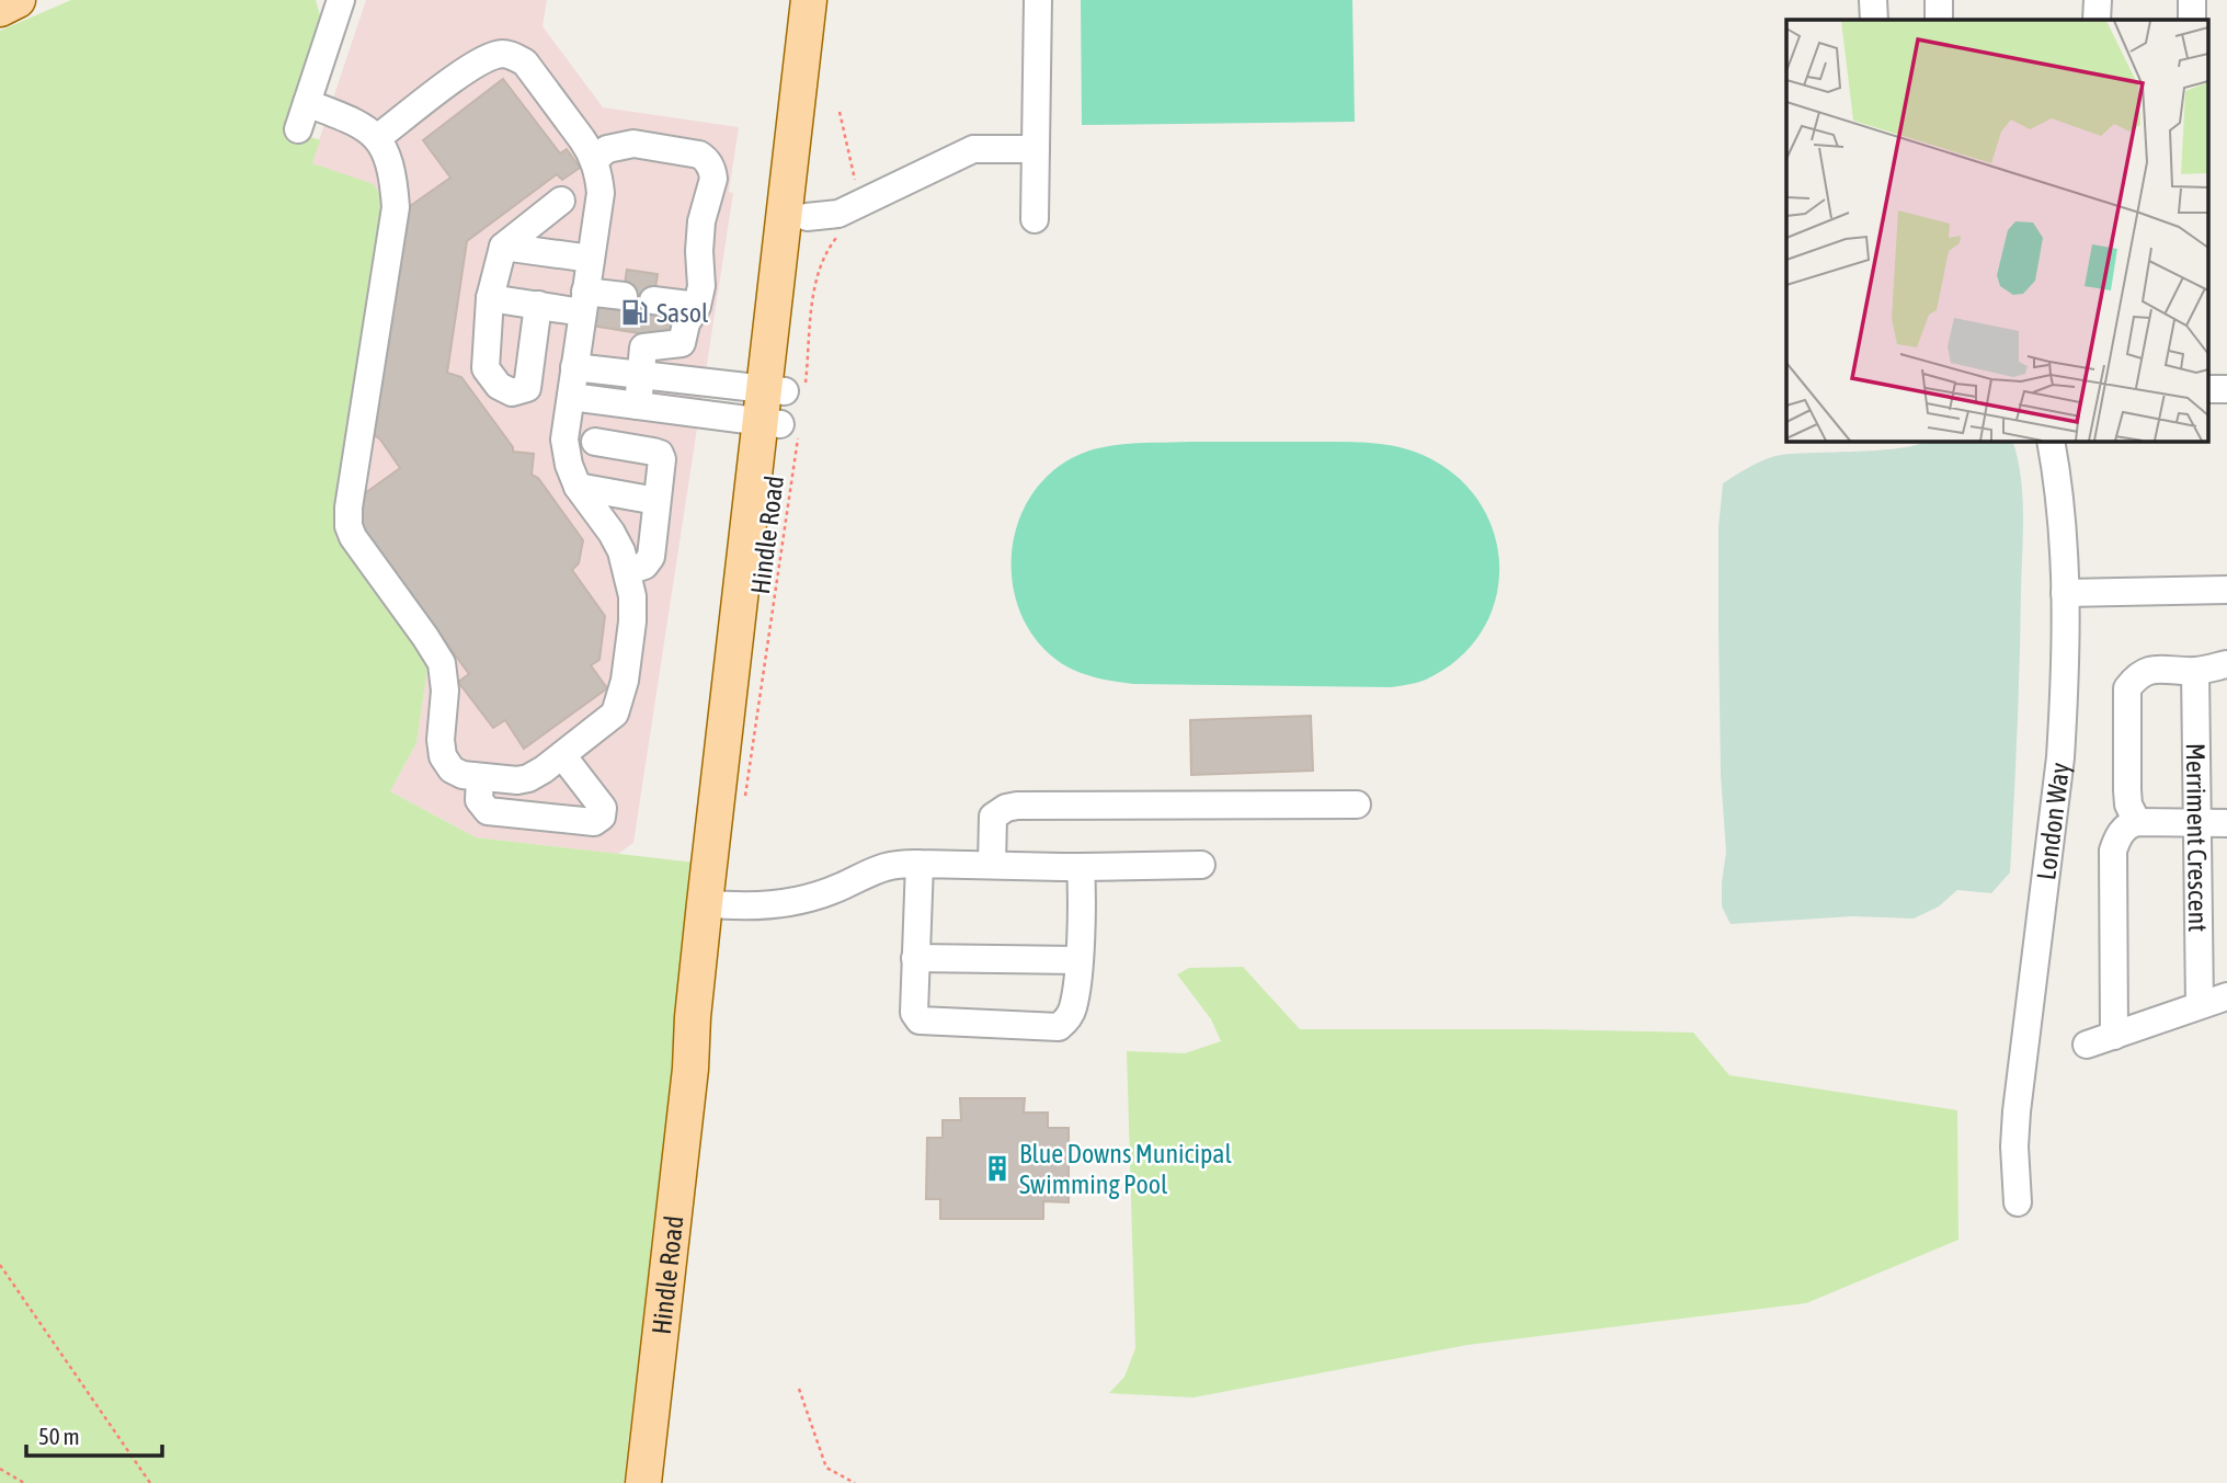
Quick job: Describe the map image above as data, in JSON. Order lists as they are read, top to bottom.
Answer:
{
  "streets": {
    "main road": ["Hindle Road"],
    "street": ["London Way", "Merriment Crescent"]
  },
  "places": {
    "fuel station": ["Sasol"],
    "building": ["Blue Downs Municipal Swimming Pool"]
  },
  "scale_bar": "50 m"
}
